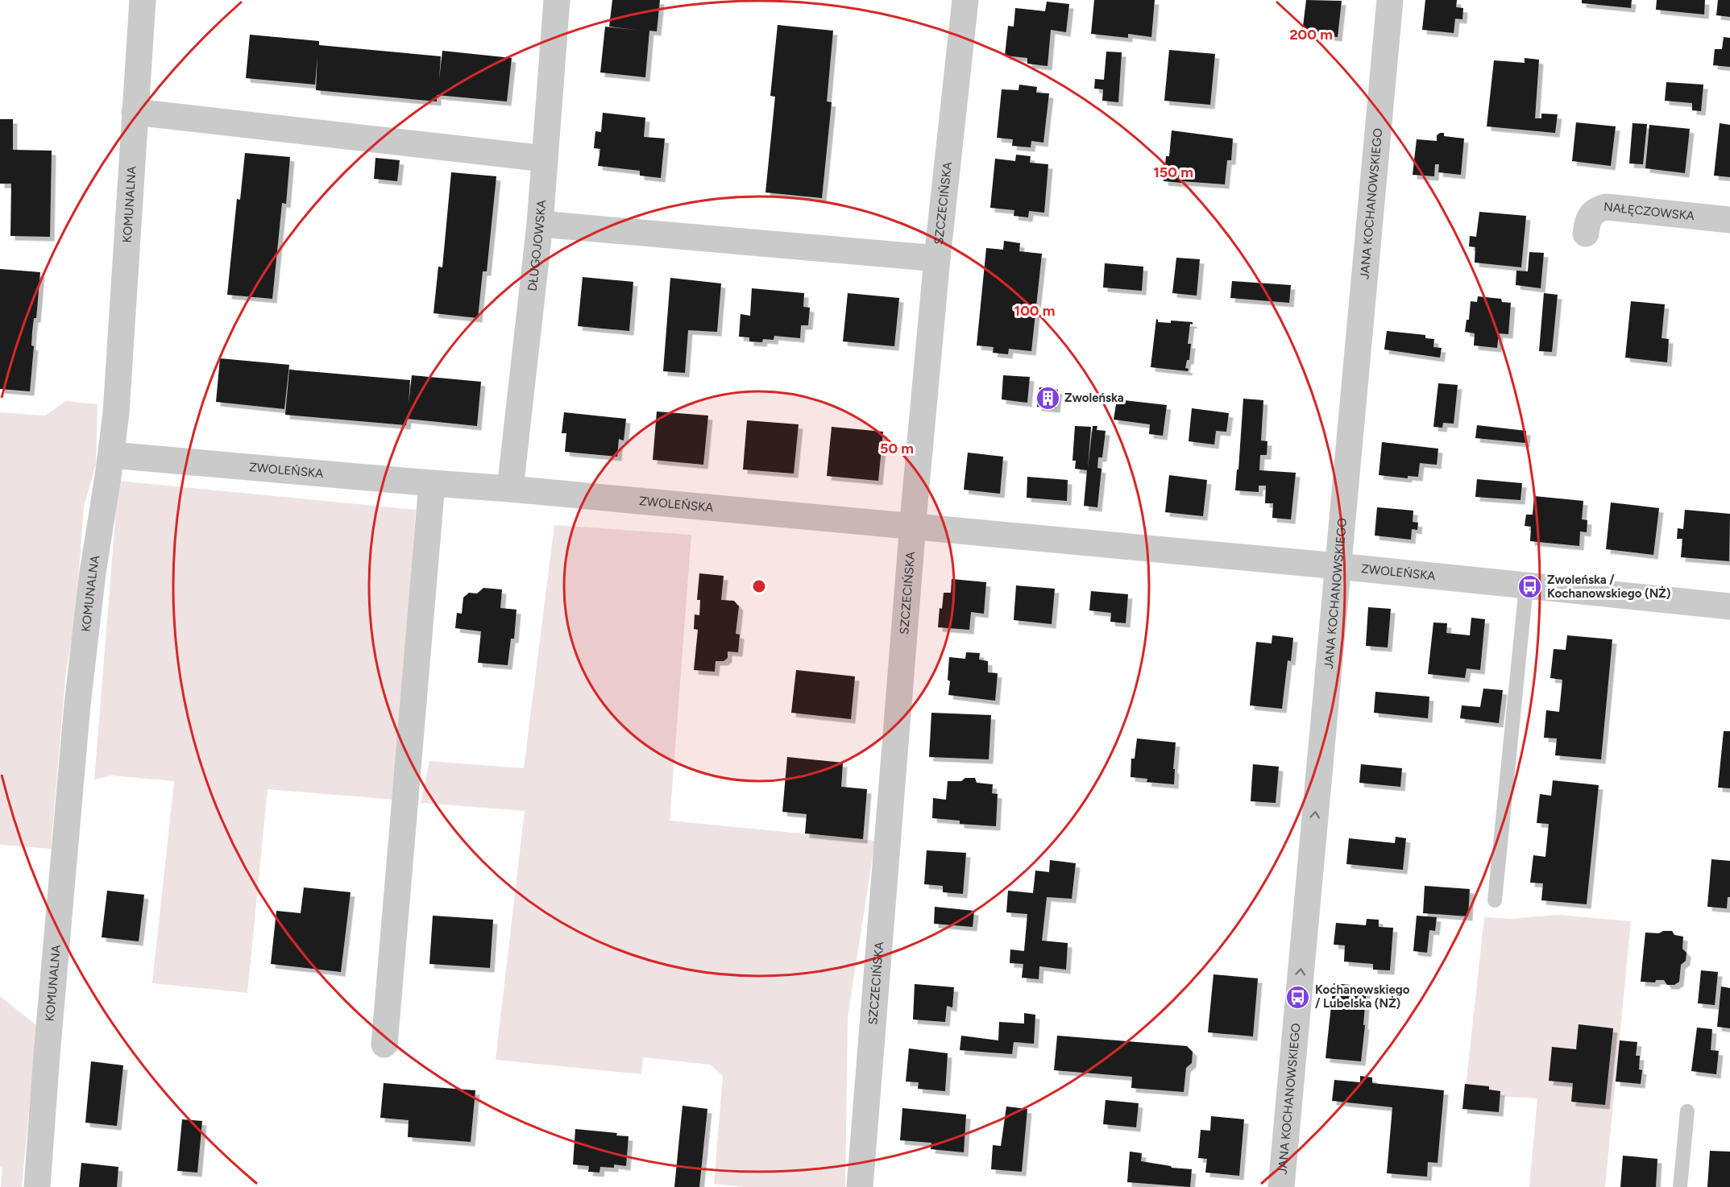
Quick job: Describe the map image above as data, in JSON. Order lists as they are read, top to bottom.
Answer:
{
  "streets": {
    "street": [
      "SZCZECIŃSKA",
      "JANA KOCHANOWSKIEGO",
      "KOMUNALNA",
      "NAŁĘCZOWSKA",
      "DŁUGOJOWSKA",
      "ZWOLEŃSKA"
    ]
  },
  "crossings": [
    ["SZCZECIŃSKA", "ZWOLEŃSKA"],
    ["JANA KOCHANOWSKIEGO", "ZWOLEŃSKA"],
    ["KOMUNALNA", "ZWOLEŃSKA"],
    ["DŁUGOJOWSKA", "ZWOLEŃSKA"]
  ],
  "one_way": ["JANA KOCHANOWSKIEGO"],
  "places": {
    "building": ["Zwoleńska"],
    "bus stop": ["Zwoleńska / Kochanowskiego (NŻ)", "Kochanowskiego / Lubelska (NŻ)"]
  },
  "rings": [
    "200 m",
    "150 m",
    "100 m",
    "50 m"
  ]
}
